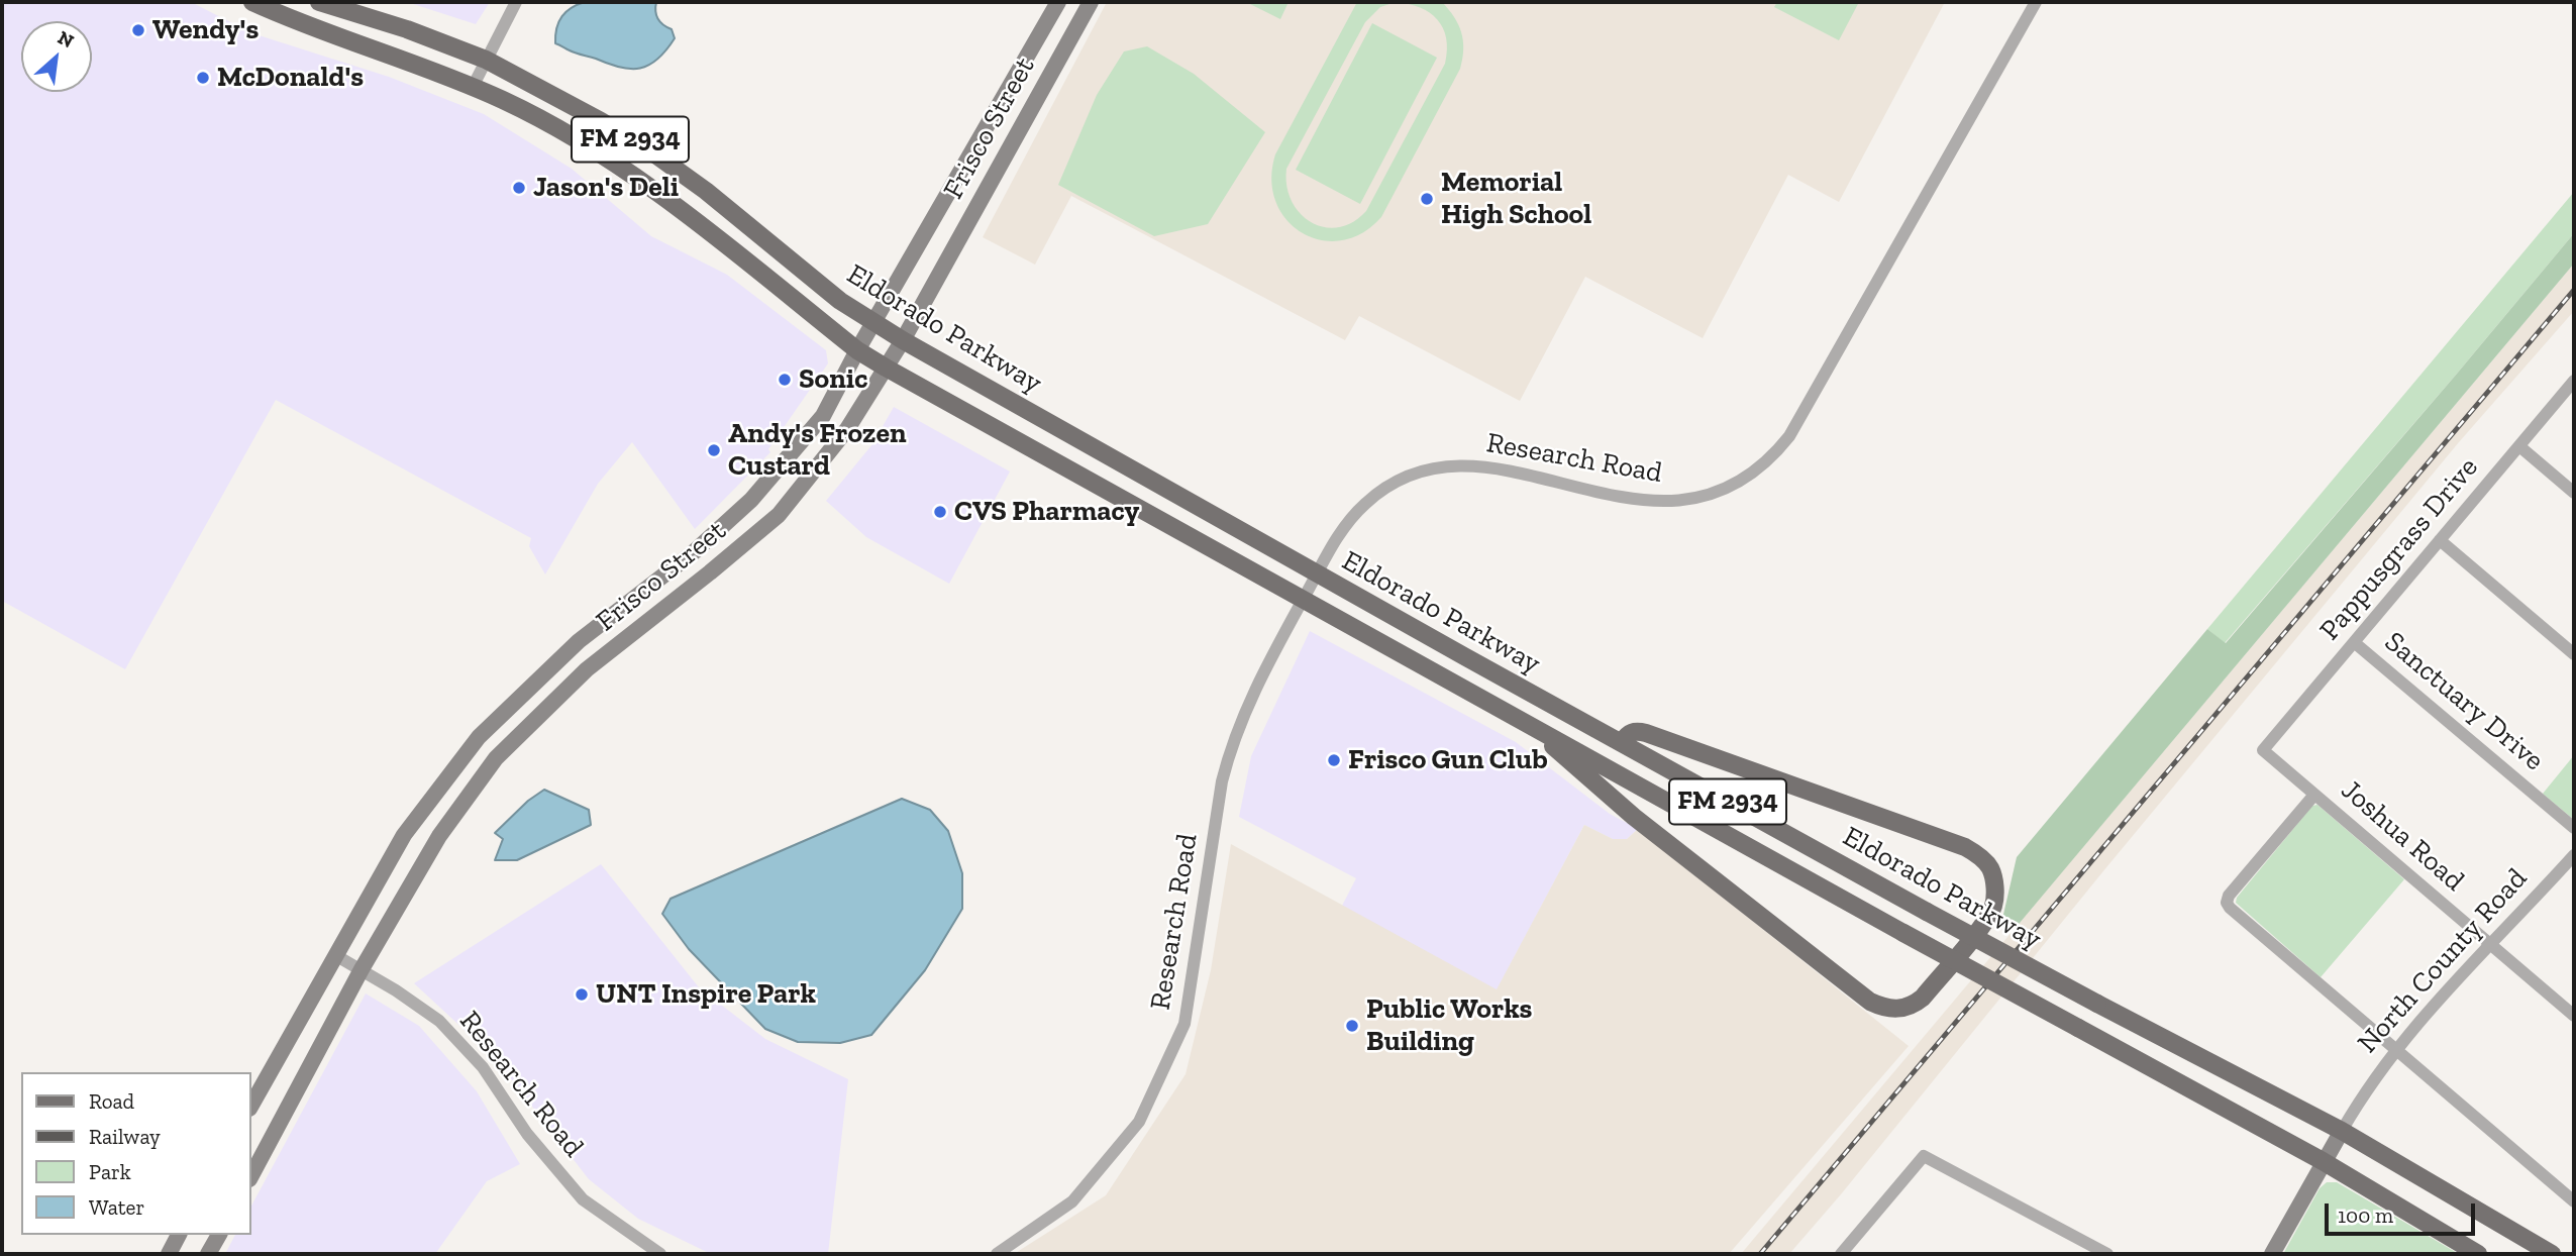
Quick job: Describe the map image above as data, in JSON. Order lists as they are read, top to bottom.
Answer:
{
  "streets": {
    "main road": ["FM 2934", "Eldorado Parkway"],
    "street": [
      "Frisco Street",
      "Research Road",
      "Pappusgrass Drive",
      "Sanctuary Drive",
      "Joshua Road",
      "North County Road"
    ]
  },
  "crossings": [
    ["Frisco Street", "Eldorado Parkway"],
    ["Frisco Street", "Research Road"],
    ["Eldorado Parkway", "Research Road"],
    ["Eldorado Parkway", "North County Road"],
    ["Pappusgrass Drive", "Sanctuary Drive"],
    ["Pappusgrass Drive", "Joshua Road"],
    ["Joshua Road", "North County Road"]
  ],
  "places": [
    "Wendy's",
    "McDonald's",
    "Jason's Deli",
    "Memorial High School",
    "Sonic",
    "Andy's Frozen Custard",
    "CVS Pharmacy",
    "Frisco Gun Club",
    "UNT Inspire Park",
    "Public Works Building"
  ],
  "legend": [
    "Road",
    "Railway",
    "Park",
    "Water"
  ],
  "scale_bar": "100 m",
  "north": "top right"
}
